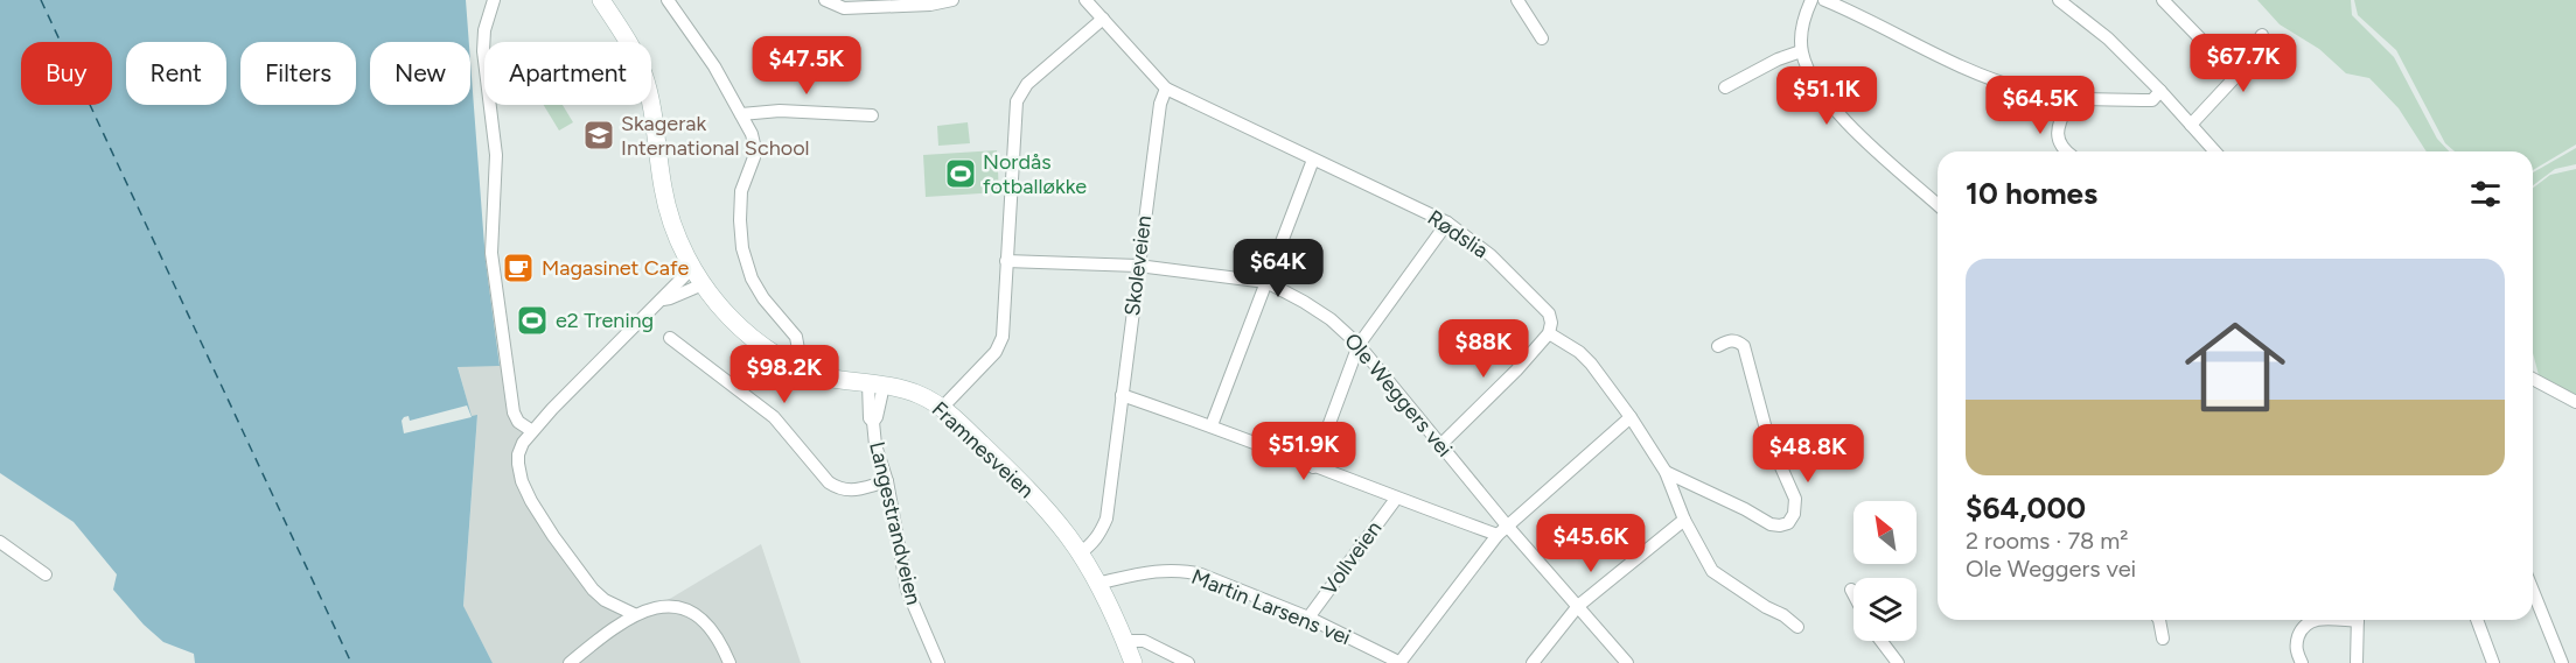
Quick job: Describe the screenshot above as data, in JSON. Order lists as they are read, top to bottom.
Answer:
{
  "streets": {
    "main road": ["Framnesveien"],
    "street": [
      "Rødslia",
      "Skoleveien",
      "Ole Weggers vei",
      "Langestrandveien",
      "Vollveien",
      "Martin Larsens vei"
    ]
  },
  "crossings": [
    ["Rødslia", "Skoleveien"],
    ["Skoleveien", "Ole Weggers vei"],
    ["Skoleveien", "Framnesveien"],
    ["Framnesveien", "Langestrandveien"],
    ["Framnesveien", "Martin Larsens vei"],
    ["Vollveien", "Martin Larsens vei"]
  ],
  "places": {
    "school or university": ["Skagerak International School"],
    "sports": ["Nordås fotballøkke", "e2 Trening"],
    "cafe": ["Magasinet Cafe"]
  },
  "north": "top left",
  "page": {
    "price": [
      "$67.7K",
      "$47.5K",
      "$51.1K",
      "$64.5K",
      "$64K",
      "$88K",
      "$98.2K",
      "$51.9K",
      "$48.8K",
      "$45.6K"
    ],
    "chip": [
      "Buy",
      "Rent",
      "Filters",
      "New",
      "Apartment"
    ],
    "heading": "10 homes",
    "list": [
      {
        "name": "$64,000",
        "note": "2 rooms · 78 m² · Ole Weggers vei"
      }
    ]
  }
}
